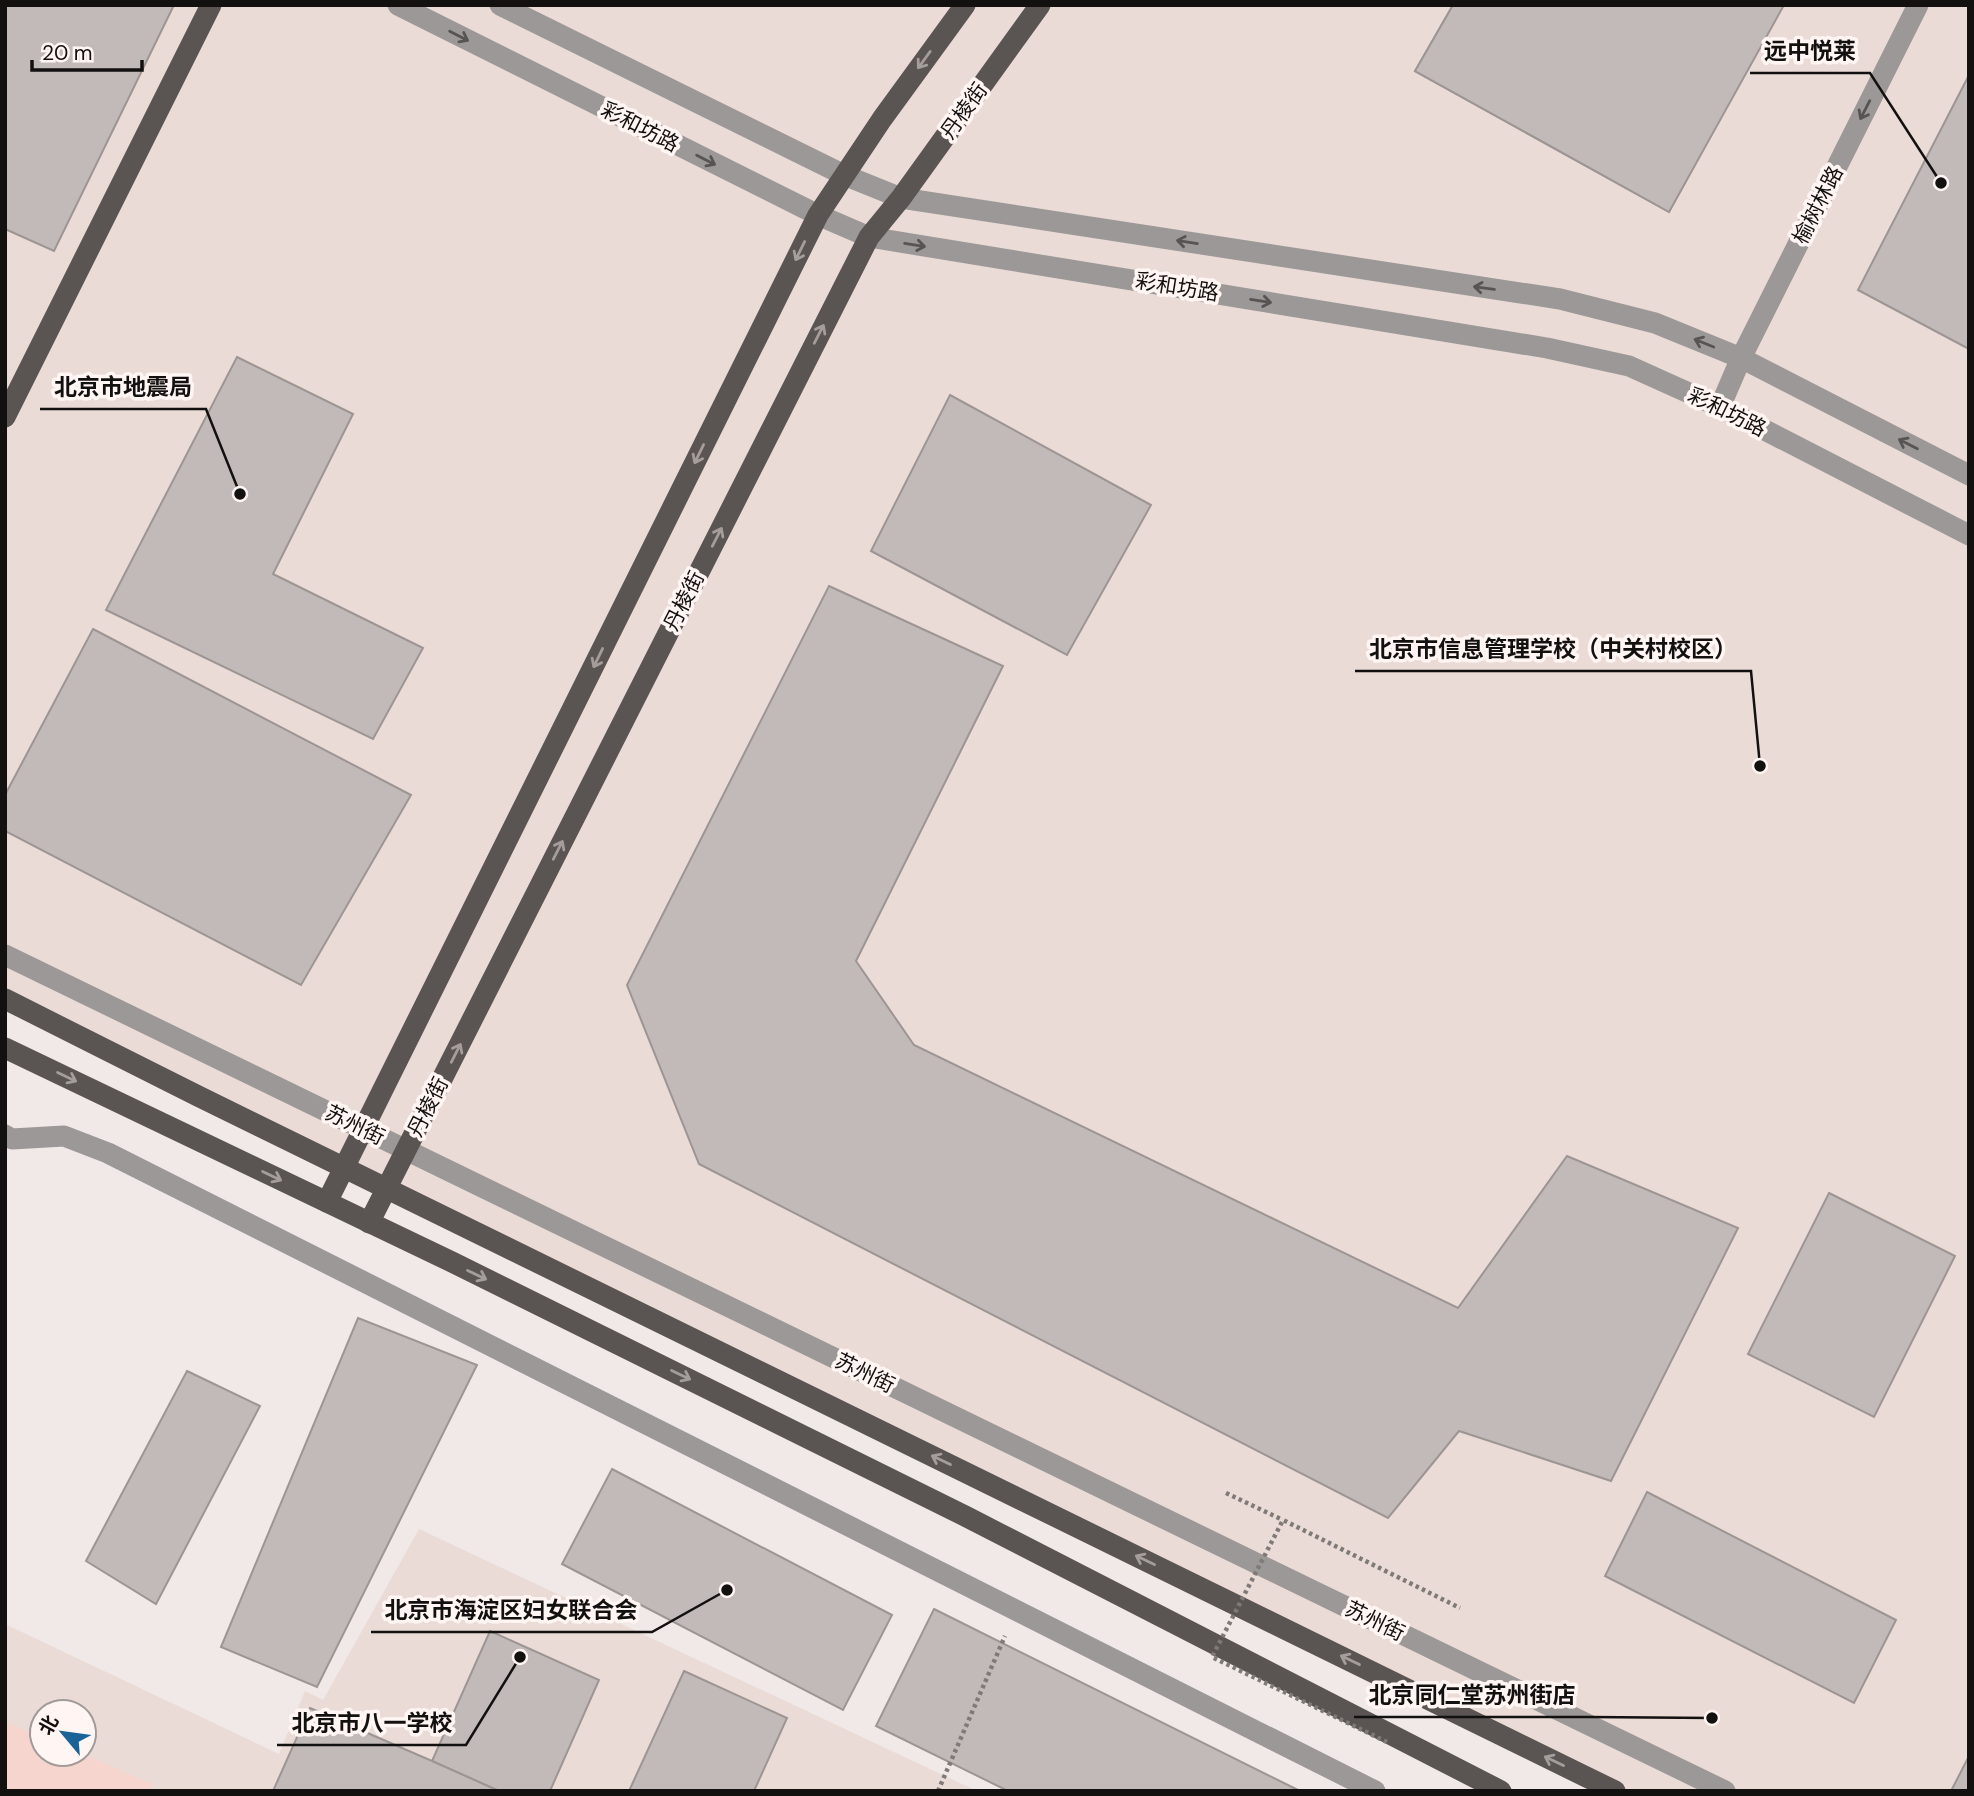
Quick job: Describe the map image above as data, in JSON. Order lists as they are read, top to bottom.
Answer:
{
  "streets": {
    "main road": ["丹棱街", "苏州街"],
    "street": ["彩和坊路", "榆树林路"]
  },
  "crossings": [
    ["丹棱街", "彩和坊路"],
    ["丹棱街", "苏州街"],
    ["彩和坊路", "榆树林路"]
  ],
  "one_way": ["榆树林路"],
  "places": [
    "远中悦莱",
    "北京市地震局",
    "北京市信息管理学校（中关村校区）",
    "北京市海淀区妇女联合会",
    "北京市八一学校",
    "北京同仁堂苏州街店"
  ],
  "scale_bar": "20 m",
  "north": "top left"
}
